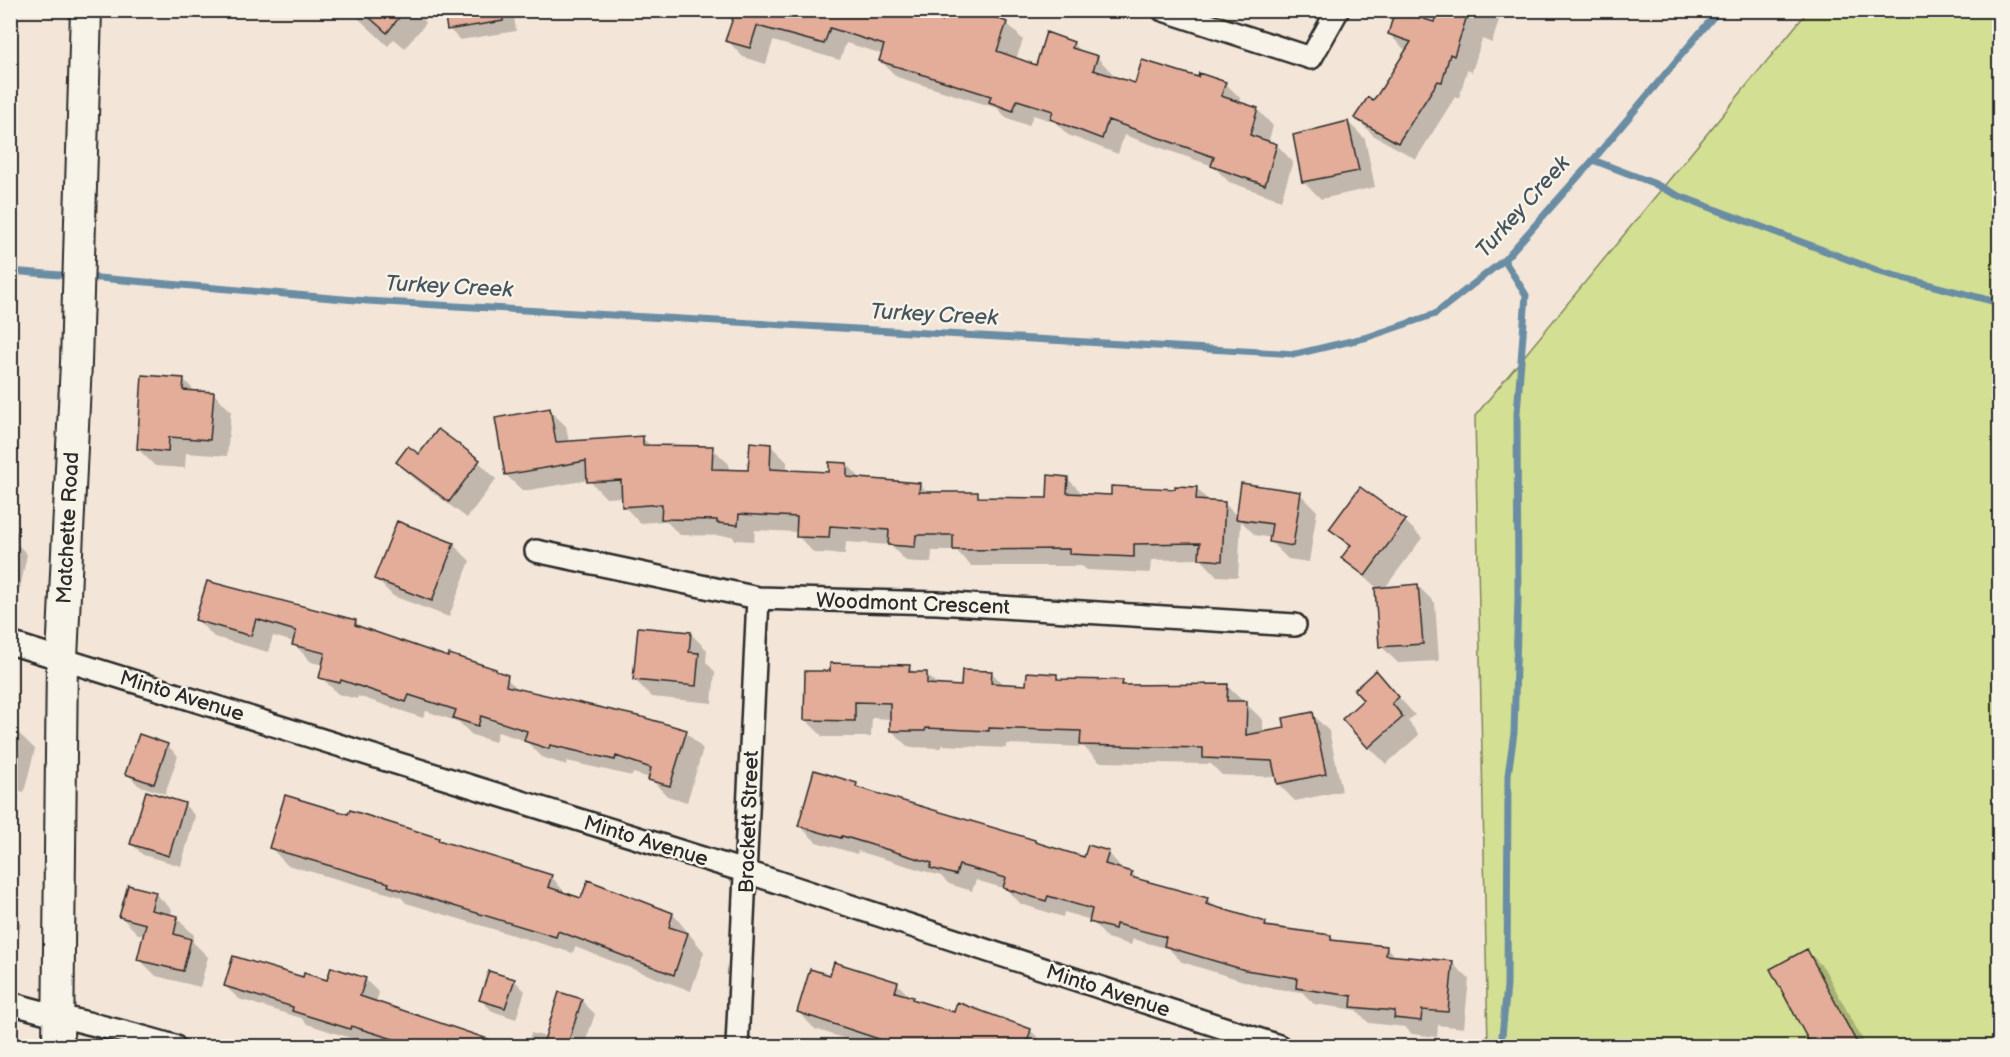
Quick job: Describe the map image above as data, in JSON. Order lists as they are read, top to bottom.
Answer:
{
  "streets": {
    "street": [
      "Matchette Road",
      "Woodmont Crescent",
      "Minto Avenue",
      "Brackett Street"
    ]
  },
  "crossings": [
    ["Matchette Road", "Minto Avenue"],
    ["Woodmont Crescent", "Brackett Street"],
    ["Minto Avenue", "Brackett Street"]
  ],
  "water": ["Turkey Creek"]
}
